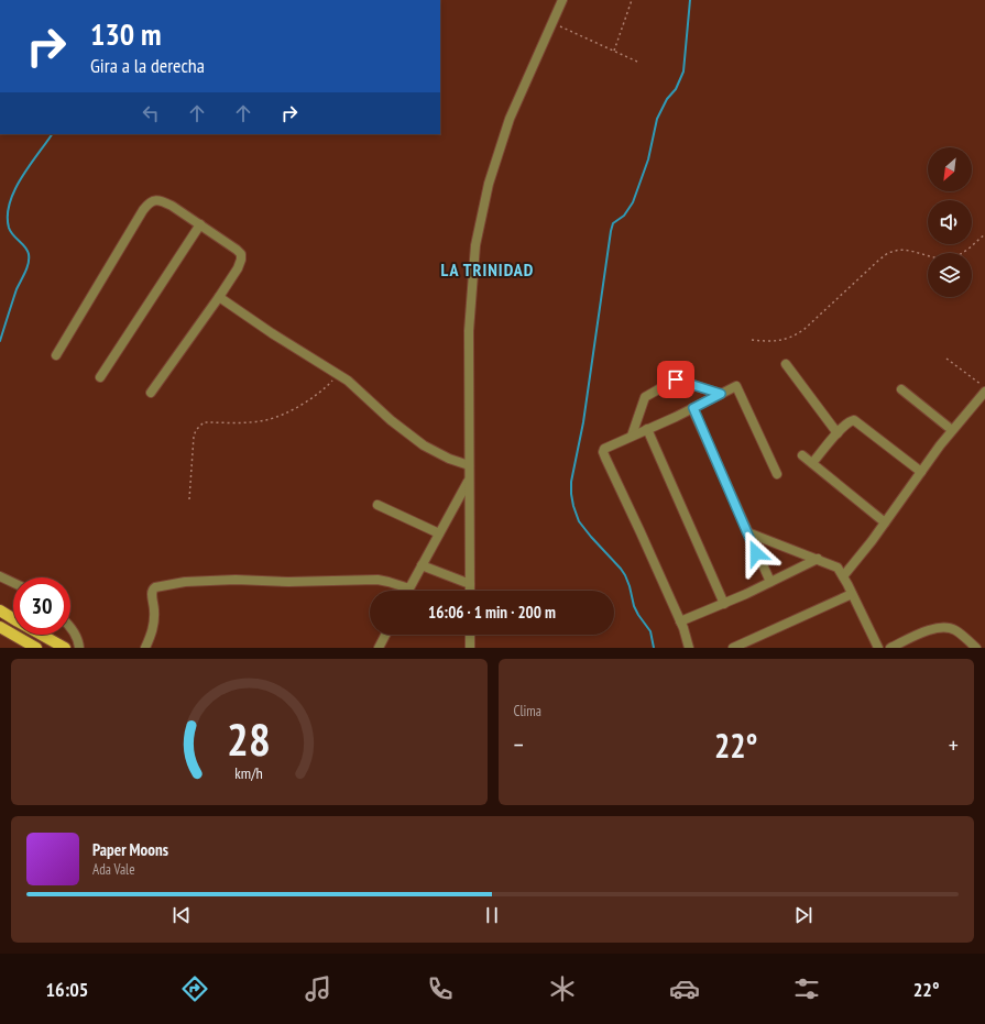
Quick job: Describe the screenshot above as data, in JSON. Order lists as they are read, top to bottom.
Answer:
{
  "districts": ["LA TRINIDAD"],
  "north": "bottom left",
  "page": {
    "turn": ["130 m", "Gira a la derecha"],
    "limit": "30",
    "trip": "16:06 · 1 min · 200 m",
    "tile": "Clima",
    "heat": ["−", "22°", "+"],
    "song": ["Paper Moons", "Ada Vale"],
    "tabs": ["16:05", "22°"],
    "gauge": ["28", "km/h"]
  }
}
